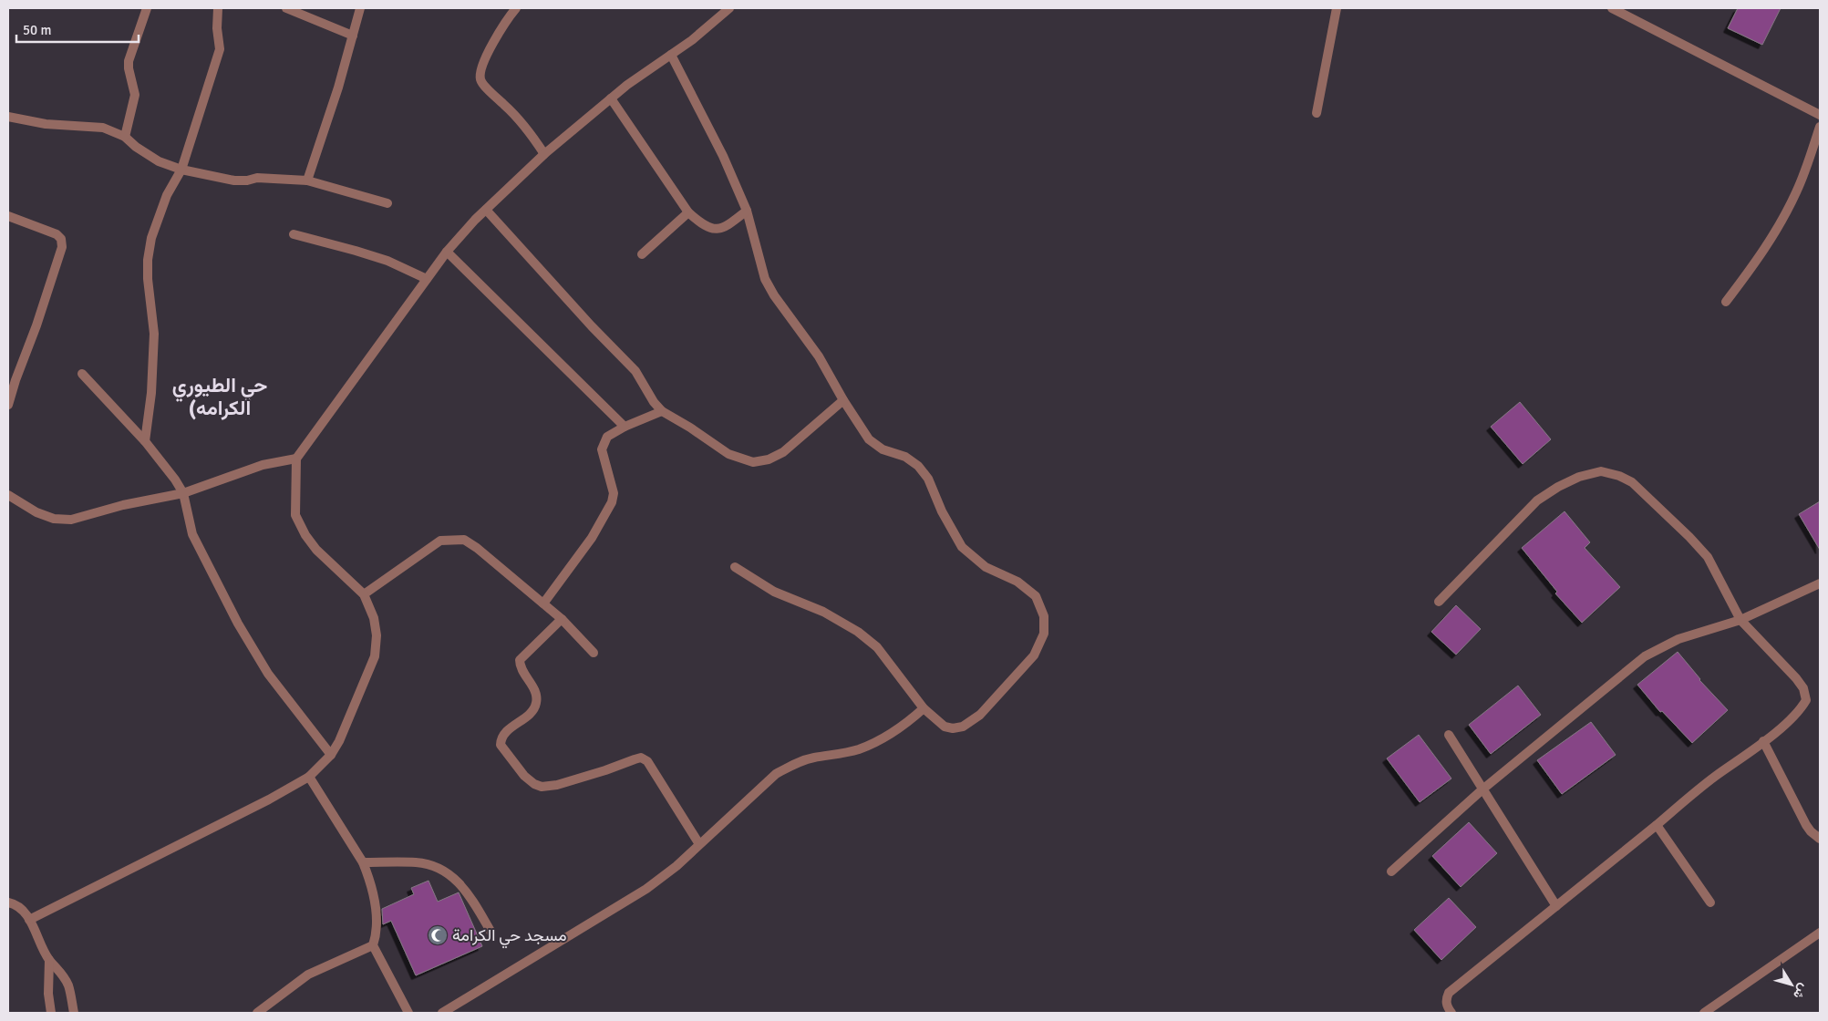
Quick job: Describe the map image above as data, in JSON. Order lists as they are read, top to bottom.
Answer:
{
  "districts": ["حي الطيوري (الكرامه"],
  "places": {
    "mosque": ["مسجد حي الكرامة"]
  },
  "scale_bar": "50 m",
  "north": "bottom right"
}
